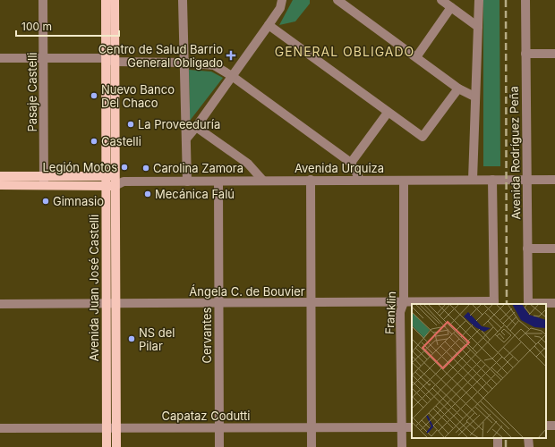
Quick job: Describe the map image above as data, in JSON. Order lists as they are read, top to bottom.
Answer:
{
  "streets": {
    "main road": ["Avenida Urquiza", "Avenida Juan José Castelli"],
    "street": [
      "Pasaje Castelli",
      "Avenida Rodríguez Peña",
      "Ángela C. de Bouvier",
      "Franklin",
      "Cervantes",
      "Capataz Codutti"
    ]
  },
  "crossings": [
    ["Pasaje Castelli", "Avenida Urquiza"],
    ["Avenida Rodríguez Peña", "Avenida Urquiza"],
    ["Avenida Rodríguez Peña", "Ángela C. de Bouvier"],
    ["Avenida Urquiza", "Avenida Juan José Castelli"],
    ["Avenida Urquiza", "Franklin"],
    ["Avenida Urquiza", "Cervantes"],
    ["Avenida Juan José Castelli", "Ángela C. de Bouvier"],
    ["Avenida Juan José Castelli", "Capataz Codutti"],
    ["Ángela C. de Bouvier", "Franklin"],
    ["Ángela C. de Bouvier", "Cervantes"],
    ["Franklin", "Capataz Codutti"],
    ["Cervantes", "Capataz Codutti"]
  ],
  "districts": ["GENERAL OBLIGADO"],
  "places": {
    "health": ["Centro de Salud Barrio General Obligado"],
    "other": [
      "Nuevo Banco Del Chaco",
      "La Proveeduría",
      "Castelli",
      "Legión Motos",
      "Carolina Zamora",
      "Mecánica Falú",
      "Gimnasio",
      "NS del Pilar"
    ]
  },
  "scale_bar": "100 m"
}
